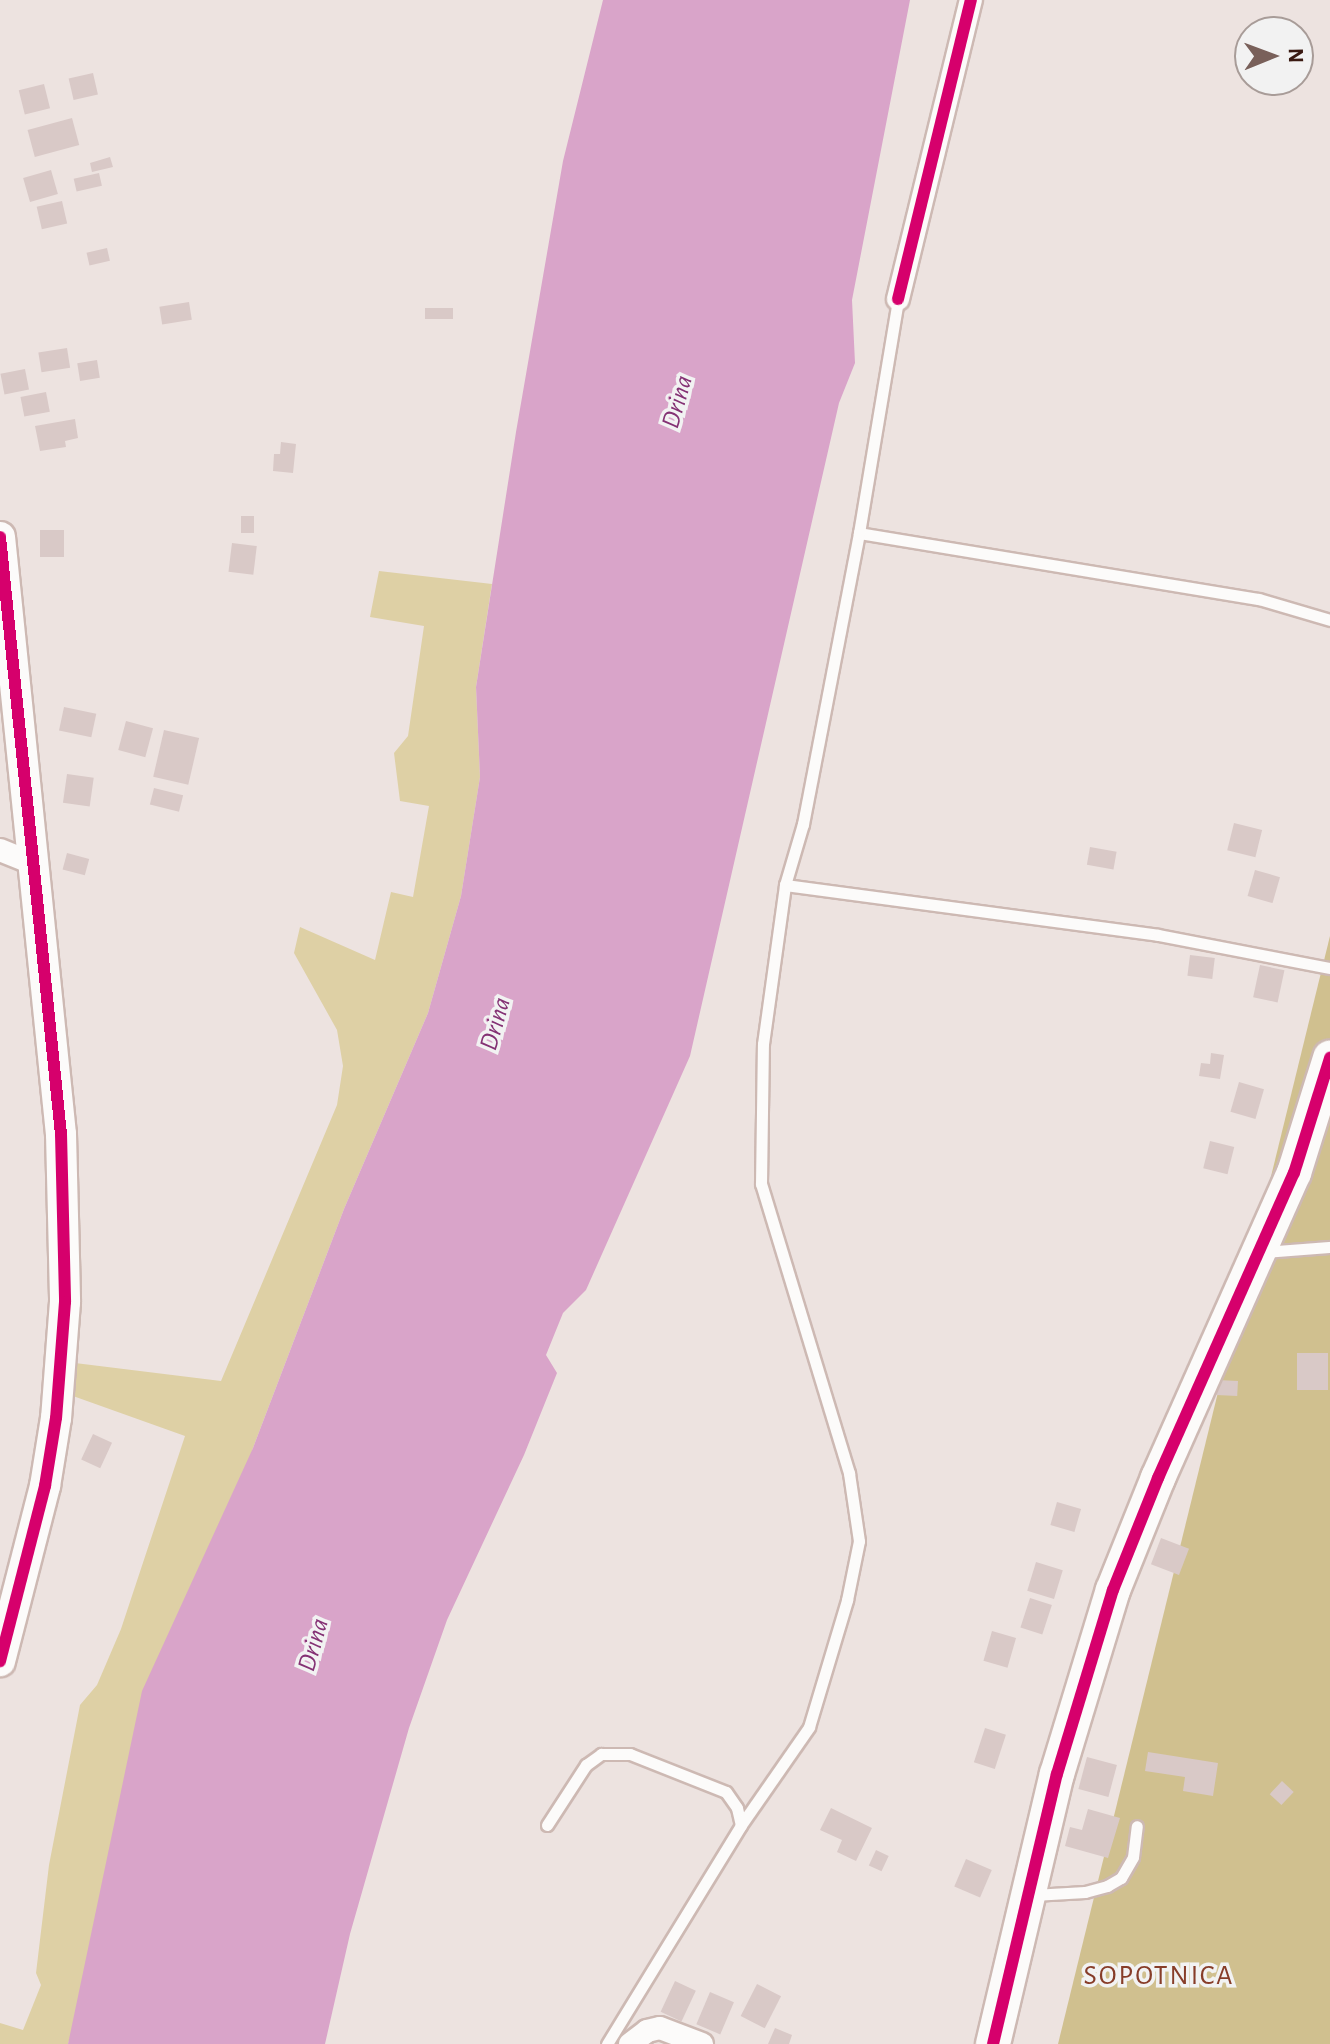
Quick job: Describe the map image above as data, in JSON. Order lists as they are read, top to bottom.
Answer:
{
  "districts": ["SOPOTNICA"],
  "water": ["Drina"],
  "north": "right"
}
